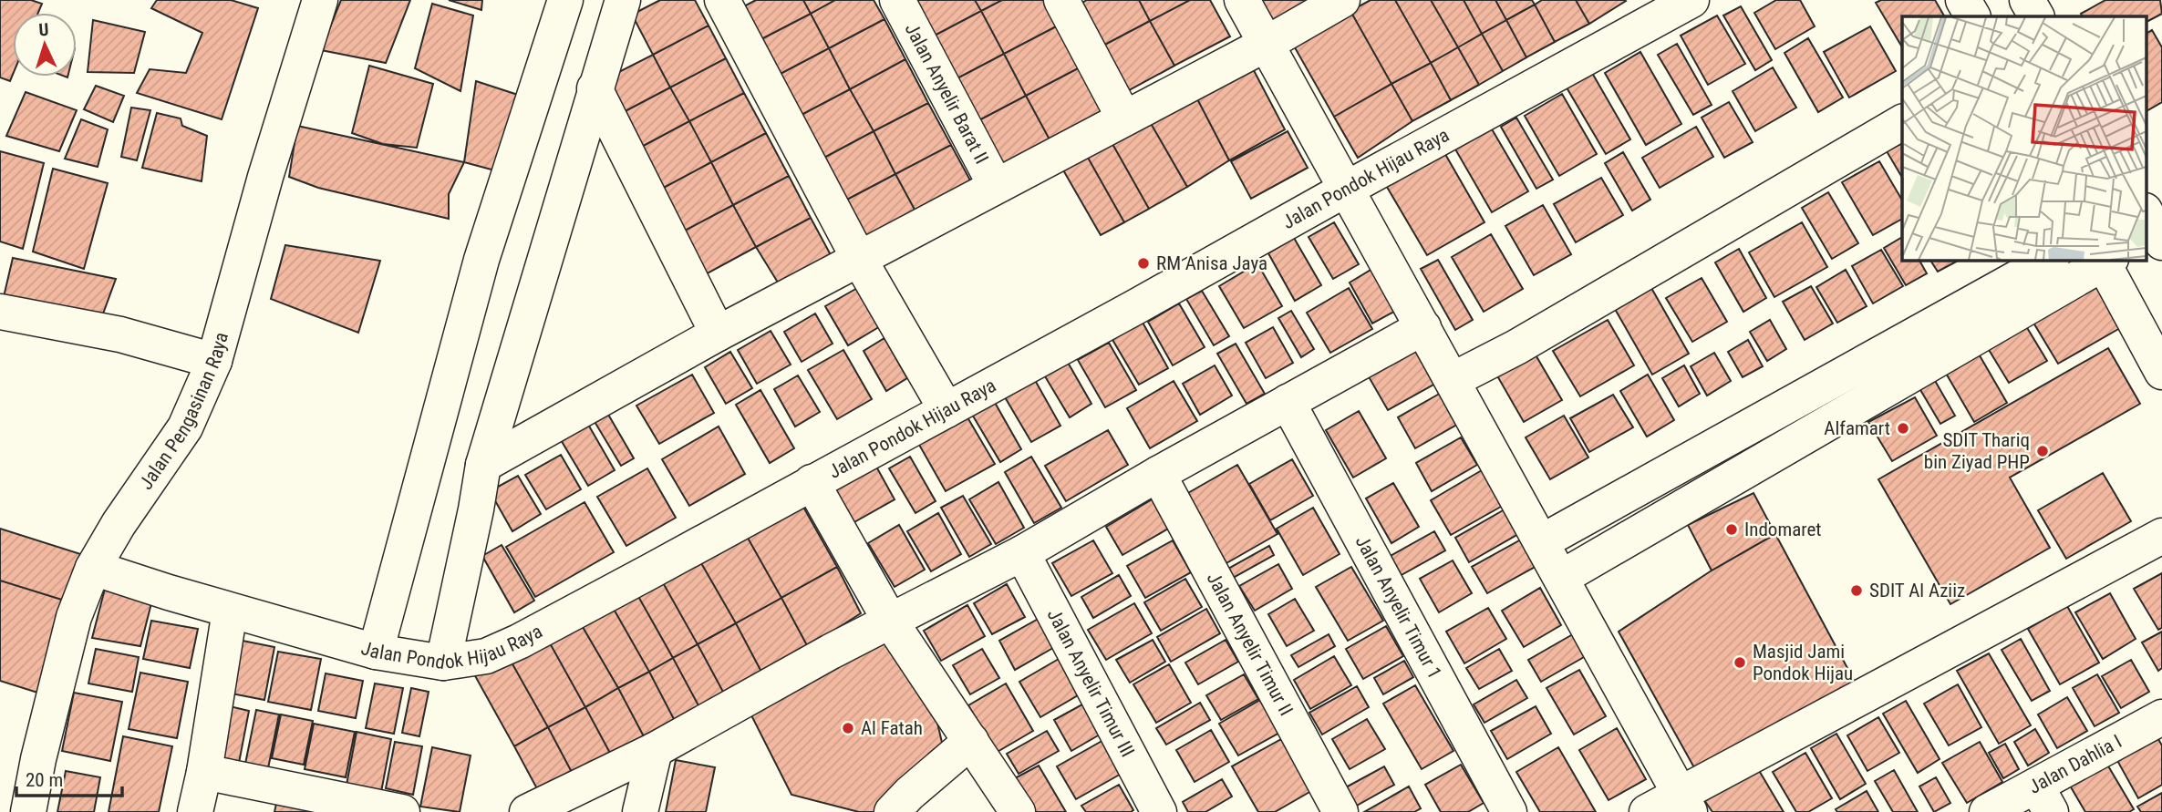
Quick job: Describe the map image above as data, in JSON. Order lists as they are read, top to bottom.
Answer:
{
  "streets": {
    "street": [
      "Jalan Anyelir Barat II",
      "Jalan Pondok Hijau Raya",
      "Jalan Pengasinan Raya",
      "Jalan Anyelir Timur 1",
      "Jalan Anyelir Timur II",
      "Jalan Anyelir Timur III",
      "Jalan Dahlia I"
    ]
  },
  "crossings": [
    ["Jalan Pondok Hijau Raya", "Jalan Pengasinan Raya"]
  ],
  "places": [
    "RM Anisa Jaya",
    "Alfamart",
    "SDIT Thariq bin Ziyad PHP",
    "Indomaret",
    "SDIT Al Aziiz",
    "Masjid Jami Pondok Hijau",
    "Al Fatah"
  ],
  "scale_bar": "20 m",
  "north": "top"
}
